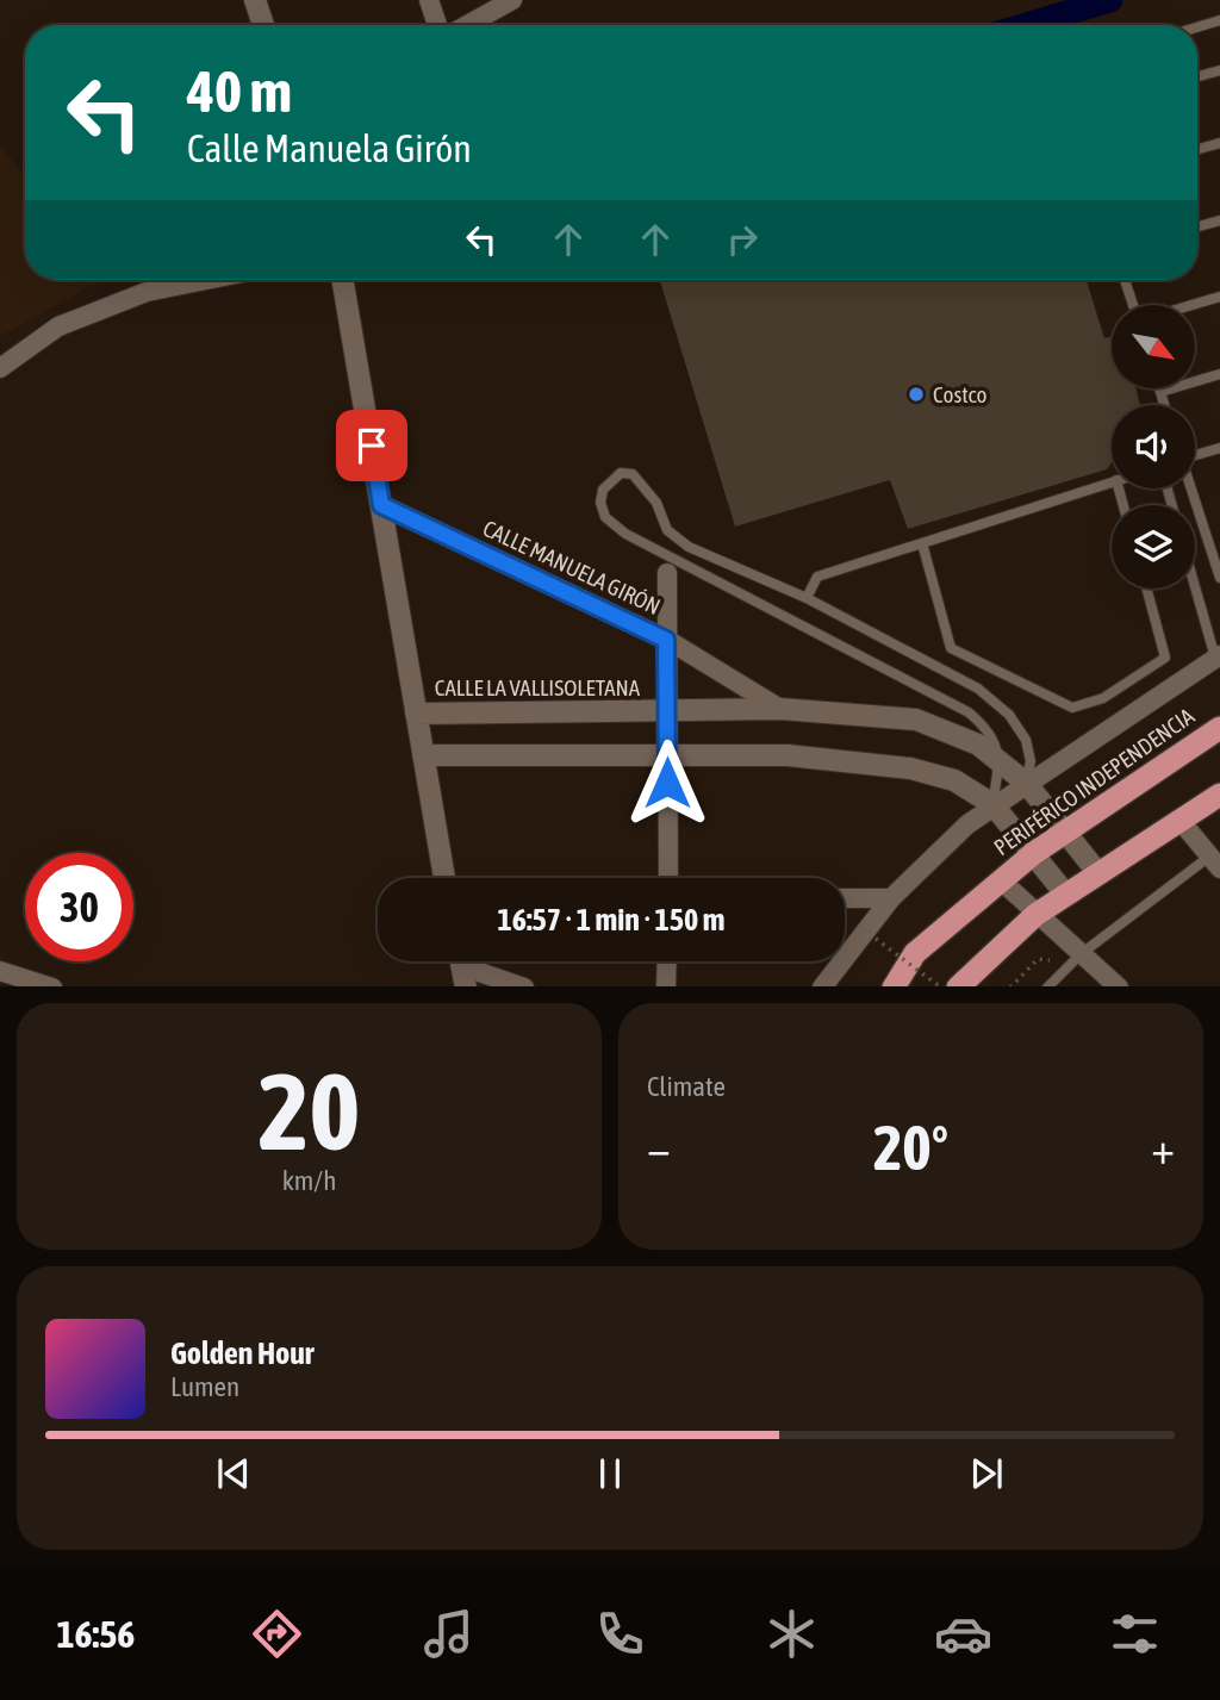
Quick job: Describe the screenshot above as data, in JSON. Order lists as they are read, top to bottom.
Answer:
{
  "streets": {
    "highway": ["PERIFÉRICO INDEPENDENCIA"],
    "street": ["CALLE MANUELA GIRÓN", "CALLE LA VALLISOLETANA"]
  },
  "crossings": [
    ["CALLE MANUELA GIRÓN", "CALLE LA VALLISOLETANA"],
    ["CALLE LA VALLISOLETANA", "PERIFÉRICO INDEPENDENCIA"]
  ],
  "places": ["Costco"],
  "north": "bottom right",
  "page": {
    "turn": ["40 m", "Calle Manuela Girón"],
    "limit": "30",
    "trip": "16:57 · 1 min · 150 m",
    "tile": [
      ["20", "km/h"],
      "Climate"
    ],
    "heat": ["−", "20°", "+"],
    "song": ["Golden Hour", "Lumen"],
    "tabs": "16:56"
  }
}
